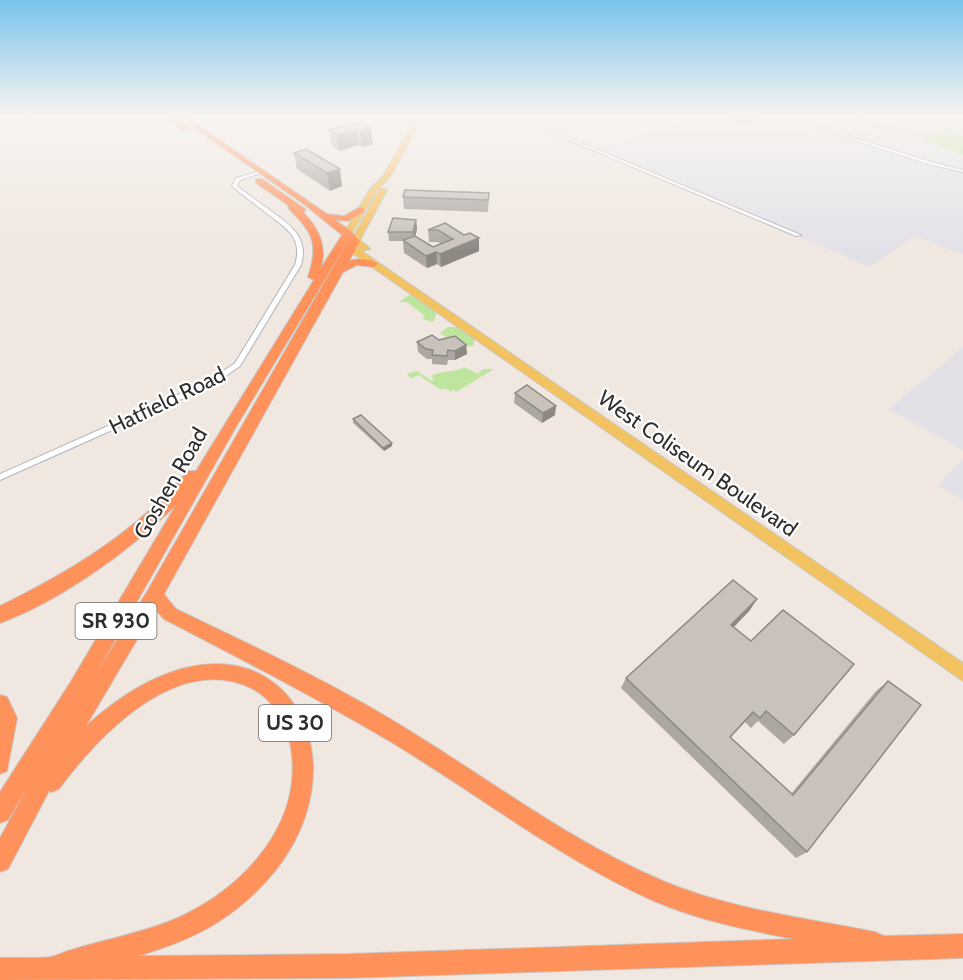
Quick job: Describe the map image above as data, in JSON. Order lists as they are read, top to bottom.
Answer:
{
  "streets": {
    "highway": [
      "West Coliseum Boulevard",
      "Goshen Road",
      "SR 930",
      "US 30"
    ],
    "street": ["Hatfield Road"]
  },
  "crossings": [
    ["Hatfield Road", "West Coliseum Boulevard"],
    ["West Coliseum Boulevard", "Goshen Road"],
    ["West Coliseum Boulevard", "SR 930"],
    ["Goshen Road", "SR 930"],
    ["SR 930", "US 30"]
  ]
}
